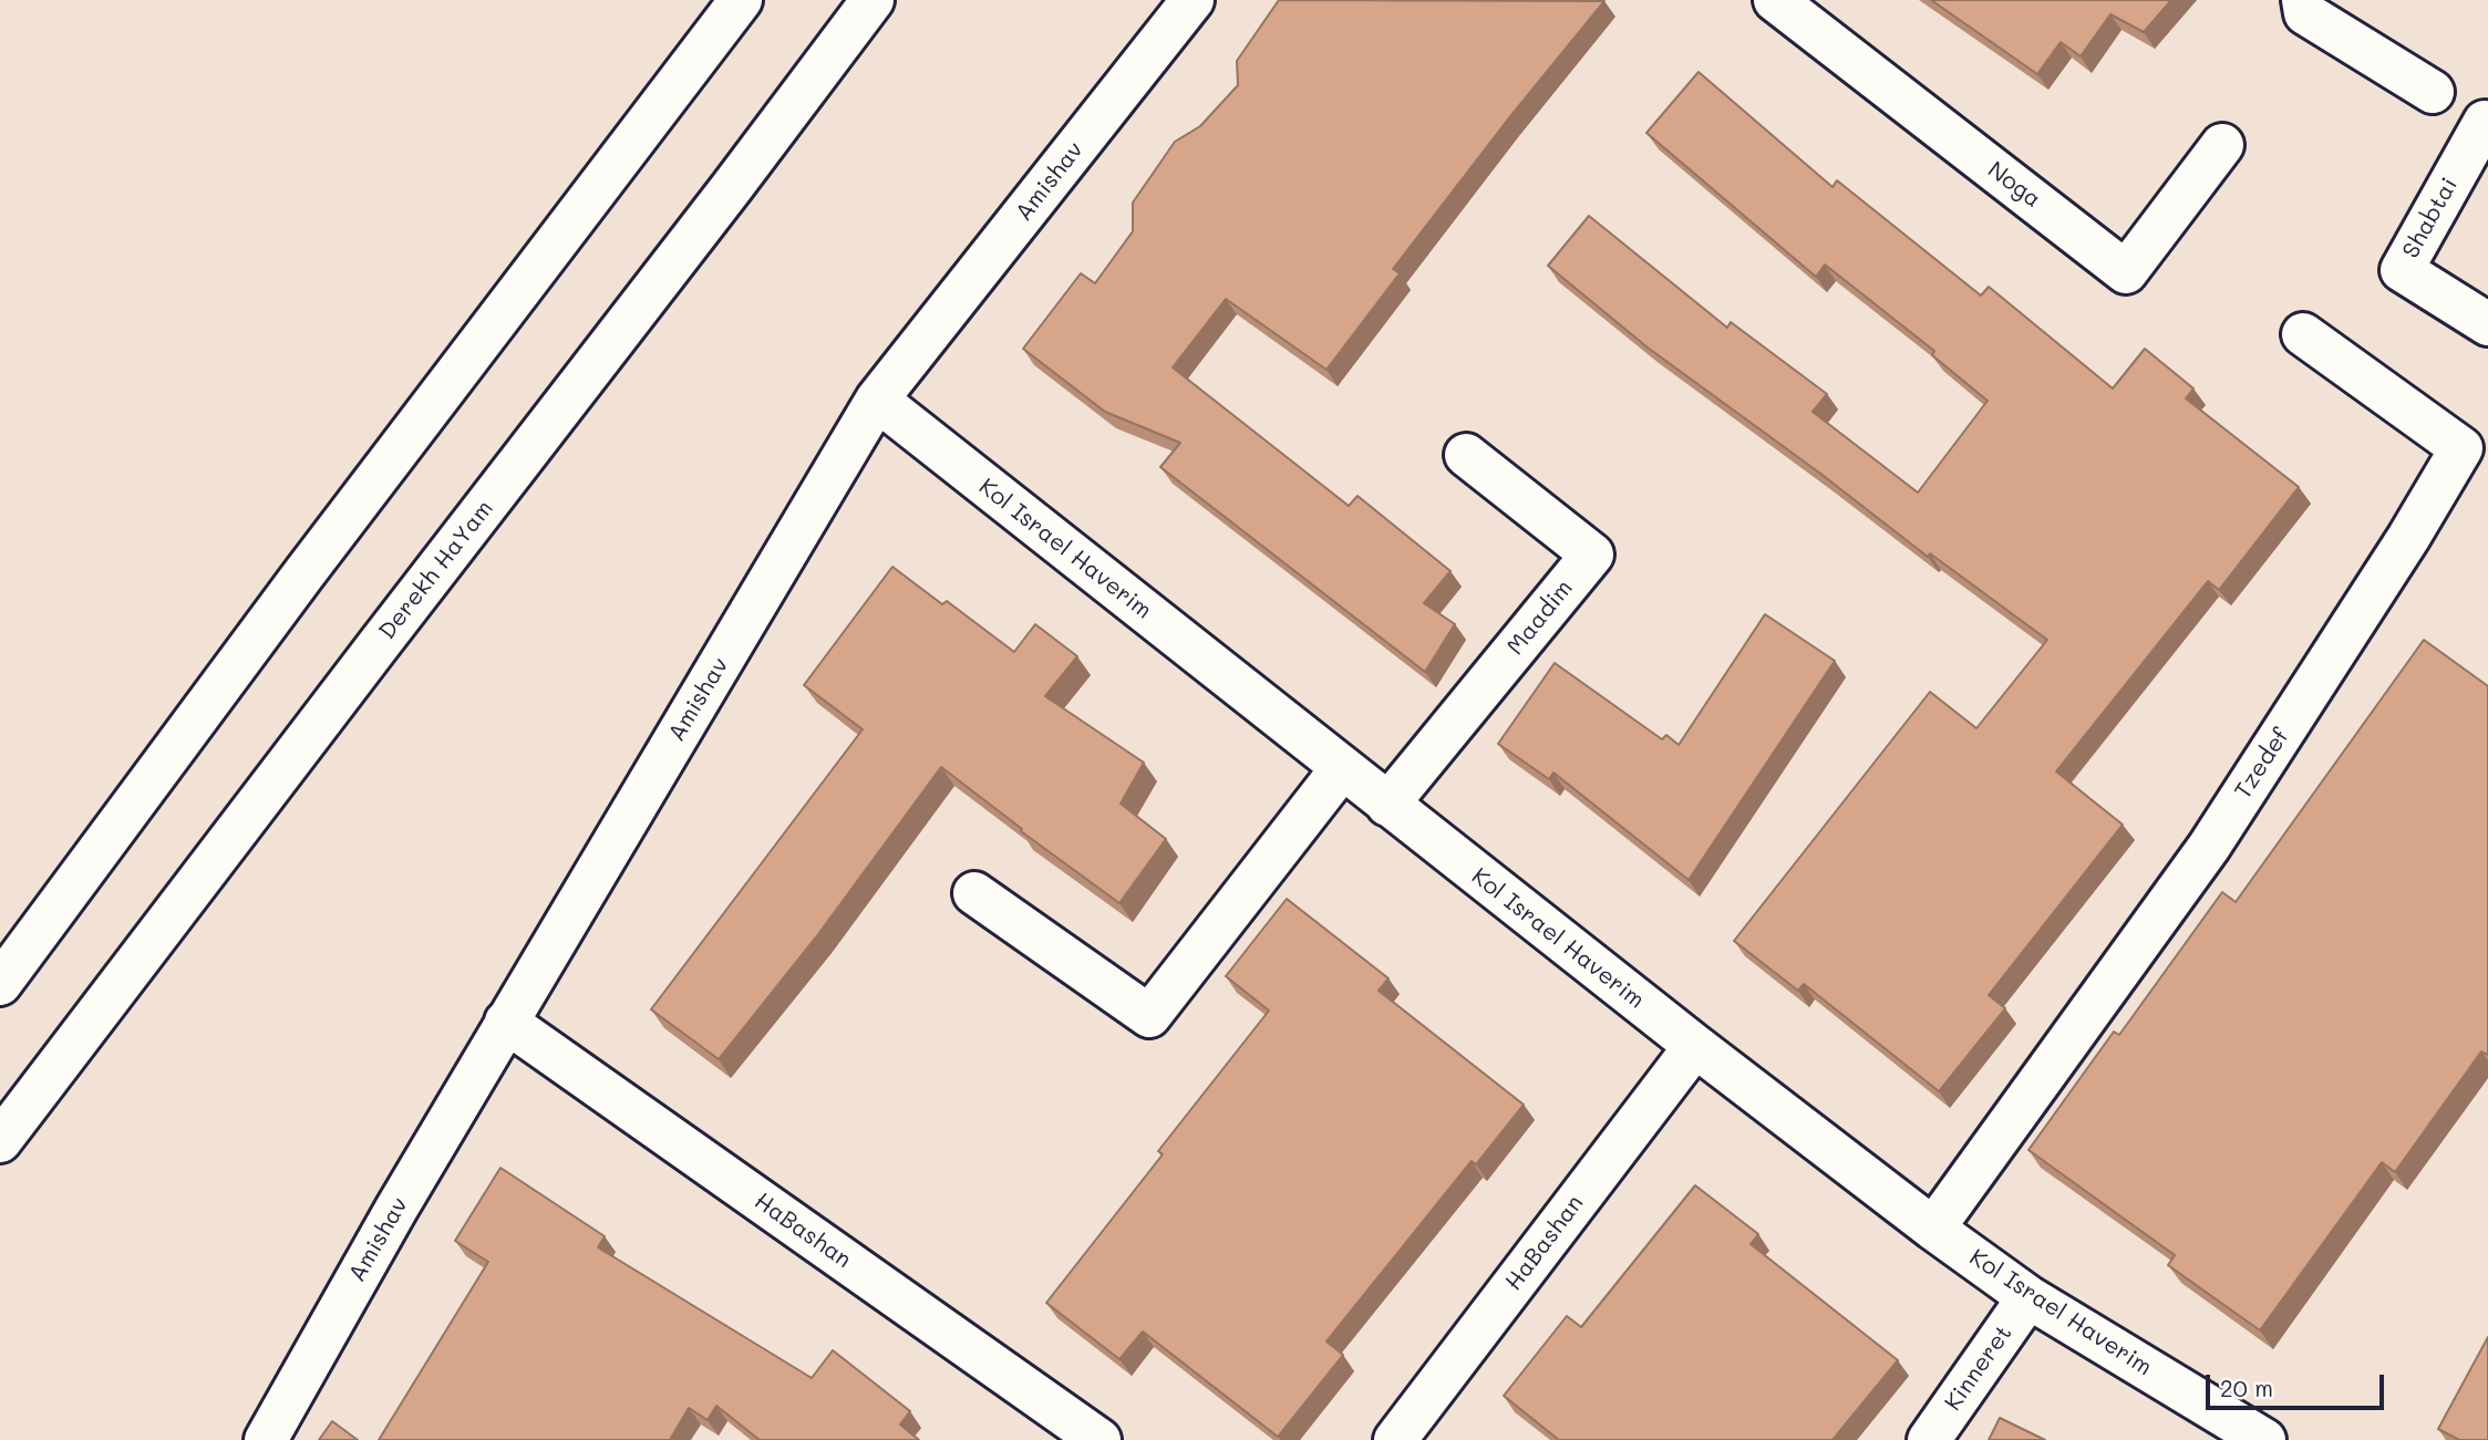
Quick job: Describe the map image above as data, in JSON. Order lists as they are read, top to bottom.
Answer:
{
  "streets": {
    "street": [
      "Amishav",
      "Noga",
      "Shabtai",
      "Kol Israel Haverim",
      "Derekh HaYam",
      "Maadim",
      "Tzedef",
      "HaBashan",
      "Kinneret"
    ]
  },
  "crossings": [
    ["Amishav", "Kol Israel Haverim"],
    ["Amishav", "HaBashan"],
    ["Kol Israel Haverim", "Maadim"],
    ["Kol Israel Haverim", "Tzedef"],
    ["Kol Israel Haverim", "HaBashan"],
    ["Kol Israel Haverim", "Kinneret"]
  ],
  "scale_bar": "20 m"
}
